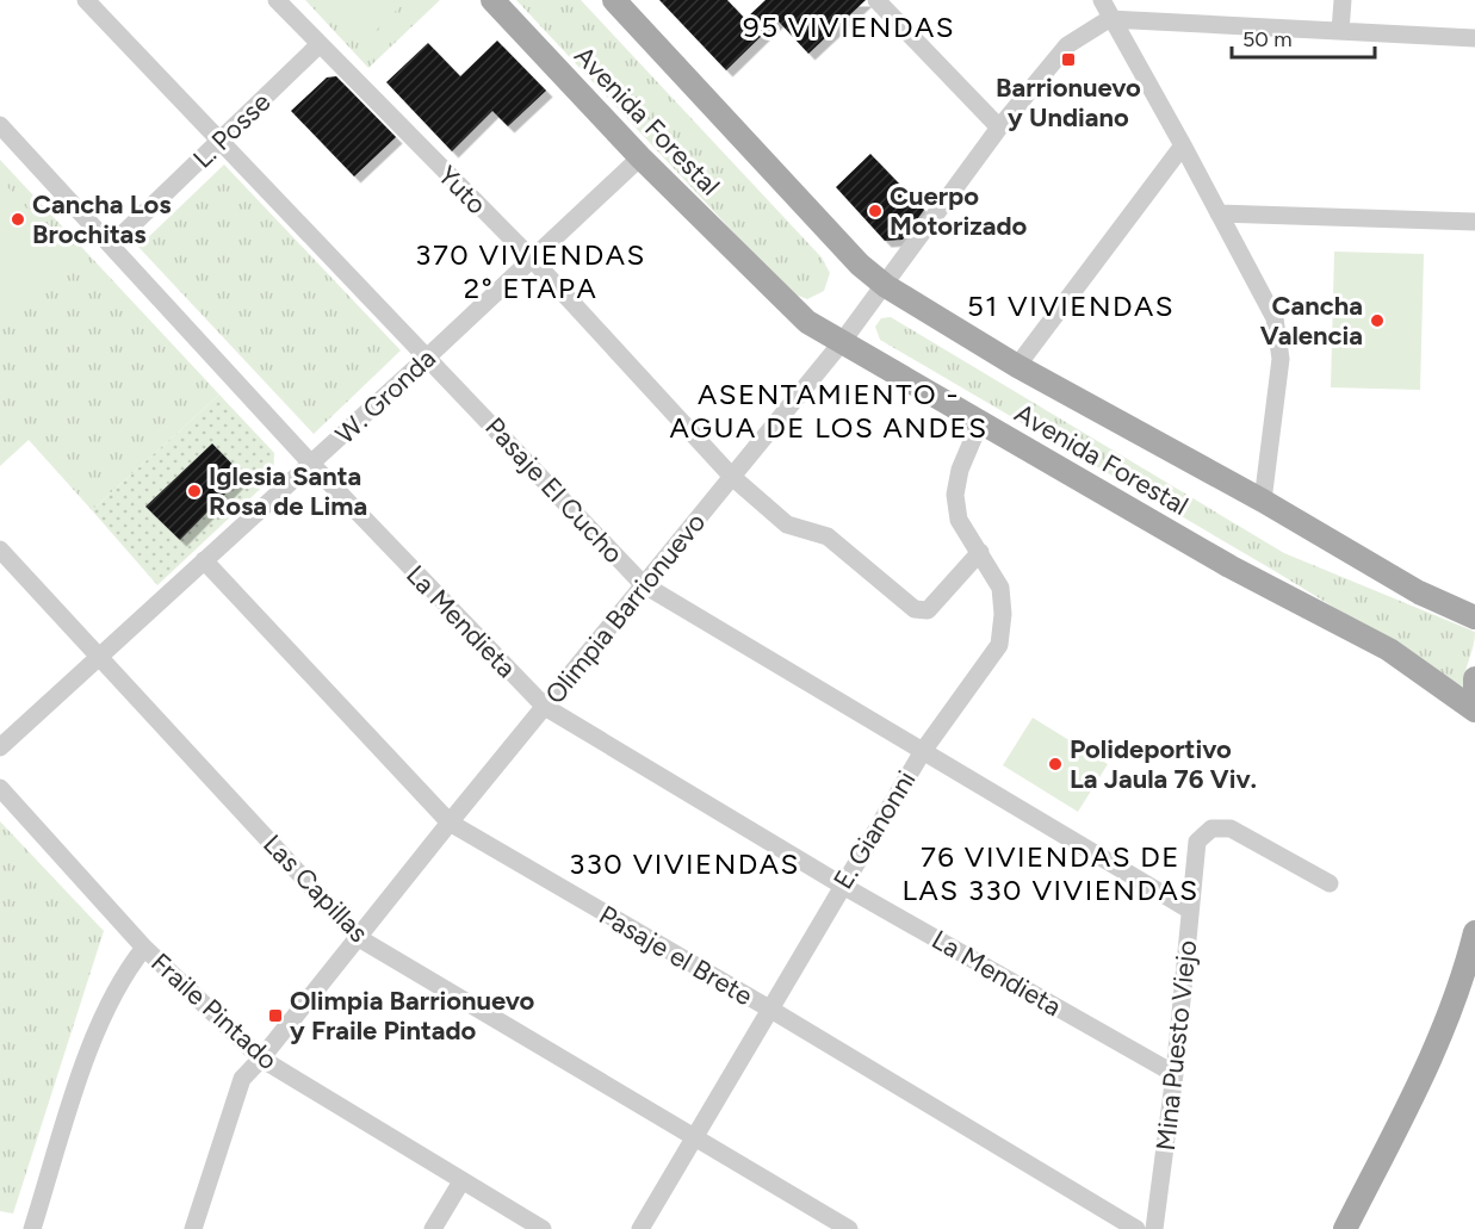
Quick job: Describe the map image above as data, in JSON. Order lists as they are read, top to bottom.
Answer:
{
  "streets": {
    "main road": ["Avenida Forestal"],
    "street": [
      "L. Posse",
      "Yuto",
      "W. Gronda",
      "Pasaje El Cucho",
      "Olimpia Barrionuevo",
      "La Mendieta",
      "E. Gianonni",
      "Las Capillas",
      "Pasaje el Brete",
      "Fraile Pintado",
      "Mina Puesto Viejo"
    ]
  },
  "crossings": [
    ["Avenida Forestal", "W. Gronda"],
    ["Avenida Forestal", "Olimpia Barrionuevo"],
    ["Avenida Forestal", "E. Gianonni"],
    ["L. Posse", "Yuto"],
    ["L. Posse", "Pasaje El Cucho"],
    ["L. Posse", "La Mendieta"],
    ["Yuto", "W. Gronda"],
    ["Yuto", "Olimpia Barrionuevo"],
    ["Yuto", "E. Gianonni"],
    ["W. Gronda", "Pasaje El Cucho"],
    ["W. Gronda", "La Mendieta"],
    ["W. Gronda", "Las Capillas"],
    ["W. Gronda", "Pasaje el Brete"],
    ["Pasaje El Cucho", "Olimpia Barrionuevo"],
    ["Pasaje El Cucho", "E. Gianonni"],
    ["Pasaje El Cucho", "Mina Puesto Viejo"],
    ["Olimpia Barrionuevo", "La Mendieta"],
    ["Olimpia Barrionuevo", "Las Capillas"],
    ["Olimpia Barrionuevo", "Pasaje el Brete"],
    ["Olimpia Barrionuevo", "Fraile Pintado"],
    ["La Mendieta", "E. Gianonni"],
    ["La Mendieta", "Mina Puesto Viejo"],
    ["E. Gianonni", "Las Capillas"],
    ["E. Gianonni", "Pasaje el Brete"]
  ],
  "districts": [
    "95 VIVIENDAS",
    "370 VIVIENDAS 2° ETAPA",
    "51 VIVIENDAS",
    "ASENTAMIENTO - AGUA DE LOS ANDES",
    "76 VIVIENDAS DE LAS 330 VIVIENDAS",
    "330 VIVIENDAS"
  ],
  "places": {
    "transit": ["Barrionuevo y Undiano", "Olimpia Barrionuevo y Fraile Pintado"],
    "other": [
      "Cuerpo Motorizado",
      "Cancha Los Brochitas",
      "Cancha Valencia",
      "Iglesia Santa Rosa de Lima",
      "Polideportivo La Jaula 76 Viv."
    ]
  },
  "scale_bar": "50 m"
}
